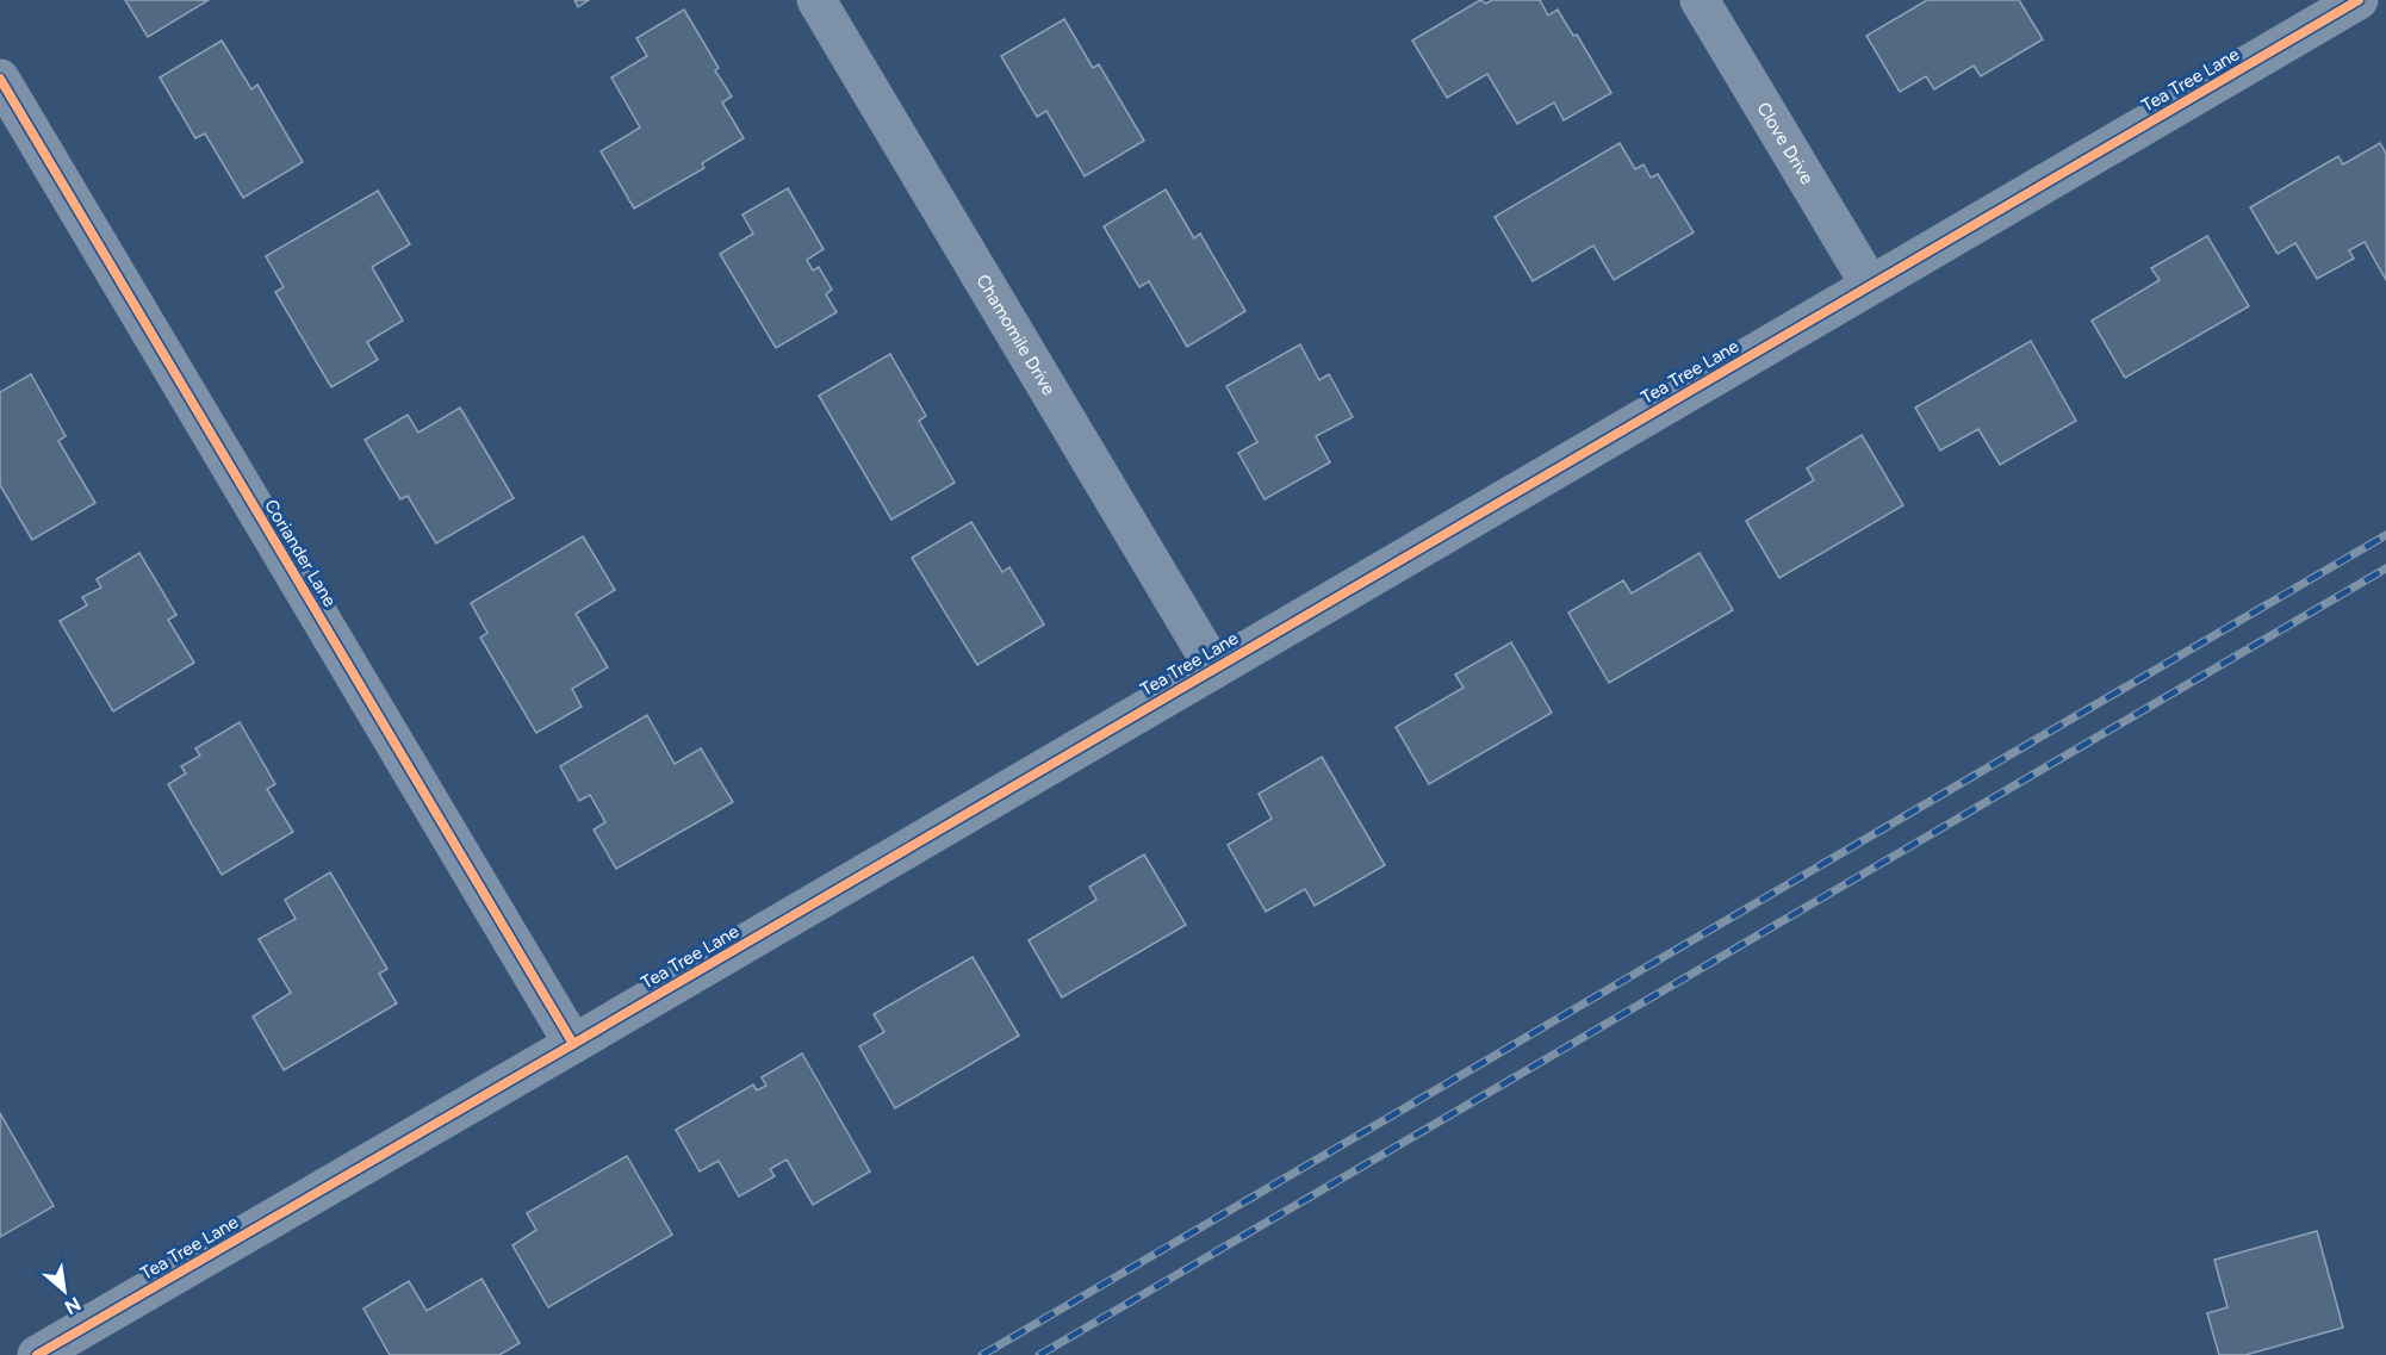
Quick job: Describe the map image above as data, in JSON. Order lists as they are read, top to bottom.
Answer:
{
  "streets": {
    "street": [
      "Tea Tree Lane",
      "Clove Drive",
      "Chamomile Drive",
      "Coriander Lane"
    ]
  },
  "crossings": [
    ["Tea Tree Lane", "Clove Drive"],
    ["Tea Tree Lane", "Chamomile Drive"],
    ["Tea Tree Lane", "Coriander Lane"]
  ],
  "north": "bottom right"
}
